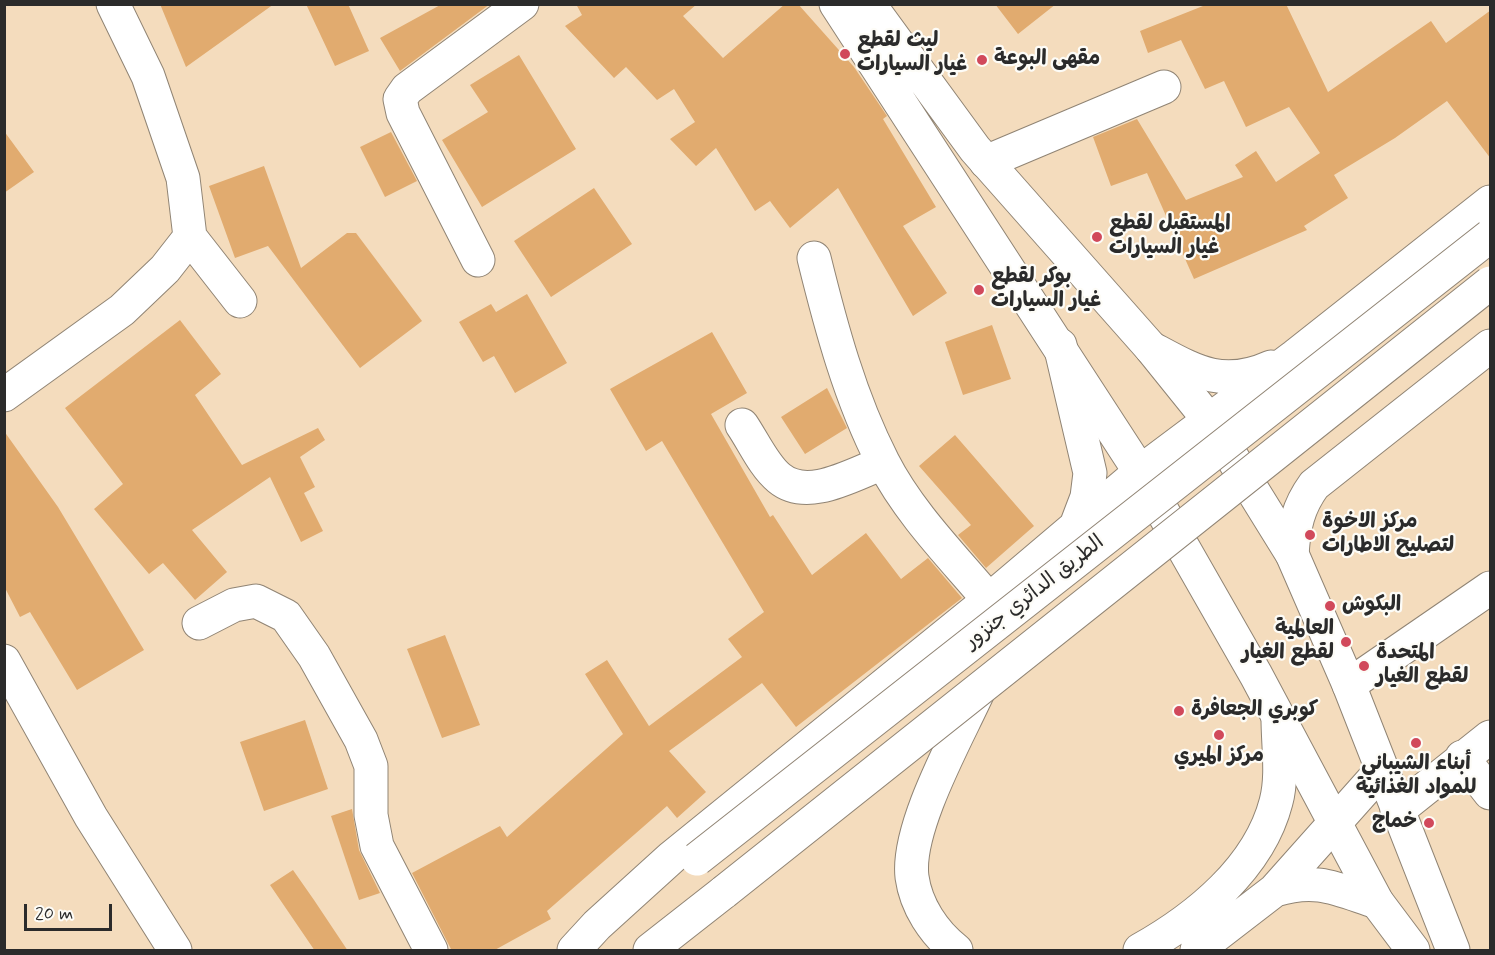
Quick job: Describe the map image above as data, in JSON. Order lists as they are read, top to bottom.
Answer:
{
  "streets": {
    "main road": ["الطريق الدائري جنزور"]
  },
  "places": [
    "ليث لقطع غيار السيارات",
    "مقهى البوعة",
    "المستقبل لقطع غيار السيارات",
    "بوكر لقطع غيار السيارات",
    "مركز الاخوة لتصليح الاطارات",
    "البكوش",
    "العالمية لقطع الغيار",
    "المتحدة لقطع الغيار",
    "كوبري الجعافرة",
    "مركز الميري",
    "أبناء الشيباني للمواد الغذائية",
    "خماج"
  ],
  "scale_bar": "20 m"
}
